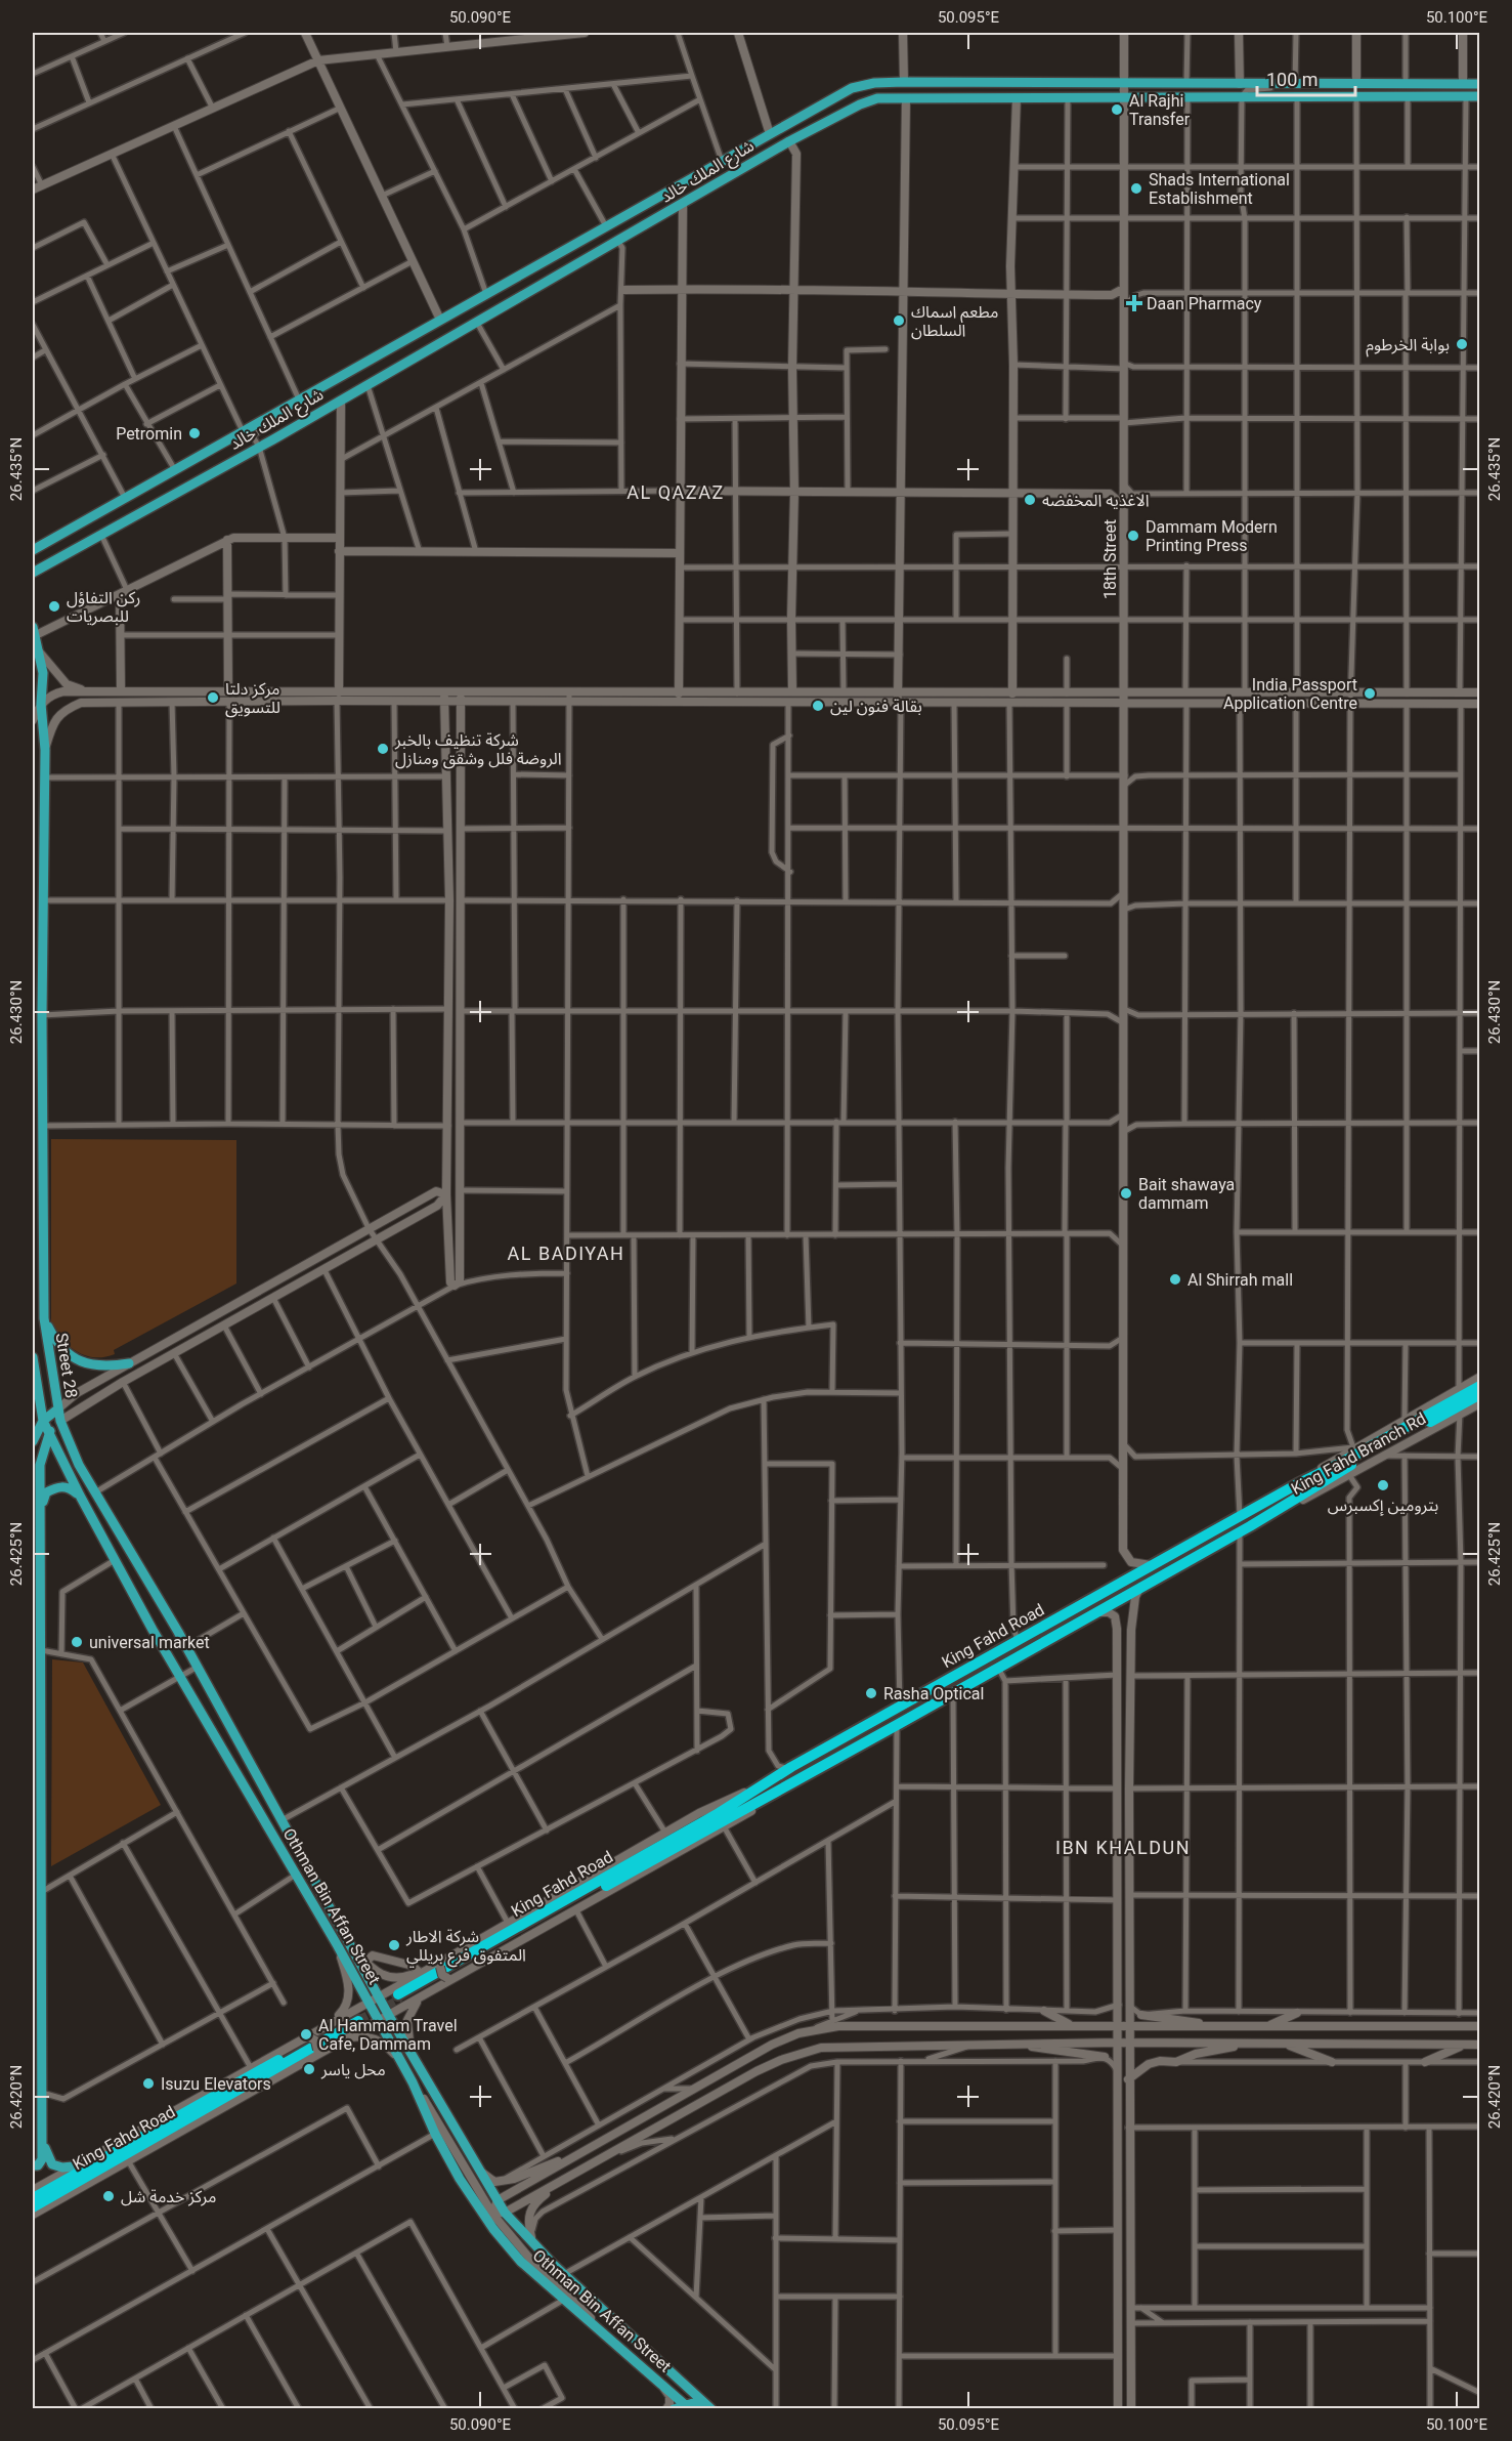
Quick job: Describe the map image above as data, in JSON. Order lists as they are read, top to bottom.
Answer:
{
  "streets": {
    "highway": ["King Fahd Road"],
    "main road": ["شارع الملك خالد", "Street 28", "Othman Bin Affan Street"],
    "street": ["18th Street", "King Fahd Branch Rd"]
  },
  "crossings": [
    ["شارع الملك خالد", "18th Street"],
    ["18th Street", "King Fahd Road"],
    ["Street 28", "Othman Bin Affan Street"],
    ["King Fahd Branch Rd", "King Fahd Road"]
  ],
  "districts": ["AL QAZAZ", "AL BADIYAH", "IBN KHALDUN"],
  "places": {
    "other": [
      "Al Rajhi Transfer",
      "Shads International Establishment",
      "مطعم اسماك السلطان",
      "بوابة الخرطوم",
      "Petromin",
      "الاغذيه المخفضه",
      "Dammam Modern Printing Press",
      "ركن التفاؤل للبصريات",
      "India Passport Application Centre",
      "مركز دلتا للتسويق",
      "بقالة فنون لين",
      "شركة تنظيف بالخبر الروضة فلل وشقق ومنازل",
      "Bait shawaya dammam",
      "Al Shirrah mall",
      "بترومين إكسبرس",
      "universal market",
      "Rasha Optical",
      "شركة الاطار المتفوق فرع بريللي",
      "Al Hammam Travel Cafe, Dammam",
      "محل ياسر",
      "Isuzu Elevators",
      "مركز خدمة شل"
    ],
    "health": ["Daan Pharmacy"]
  },
  "scale_bar": "100 m",
  "coordinates": [
    "50.090°E",
    "50.095°E",
    "50.100°E",
    "26.435°N",
    "26.430°N",
    "26.425°N",
    "26.420°N"
  ]
}
